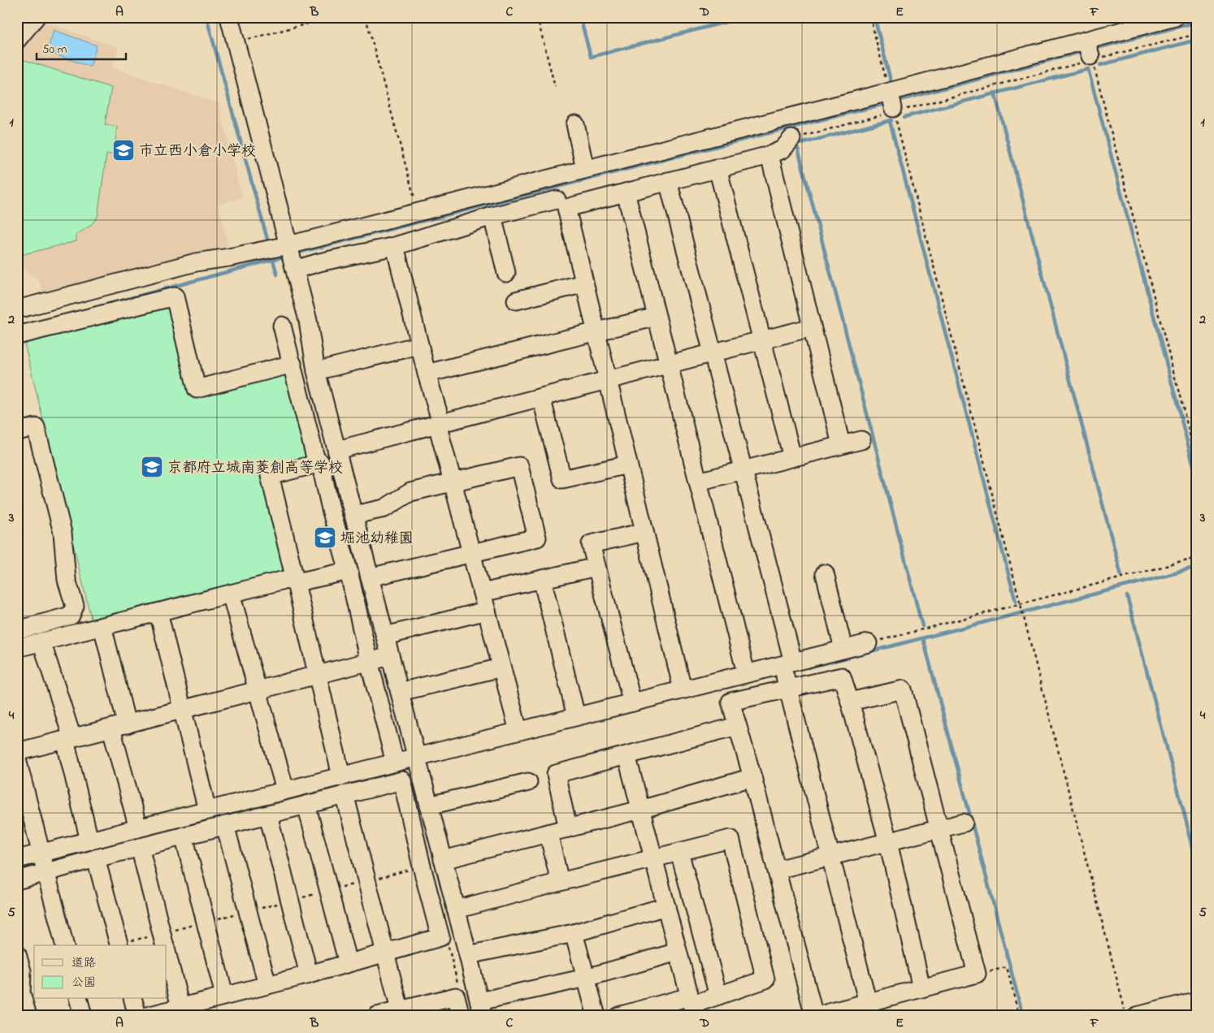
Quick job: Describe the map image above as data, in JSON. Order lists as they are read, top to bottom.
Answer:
{
  "places": {
    "school or university": ["市立西小倉小学校", "京都府立城南菱創高等学校", "堀池幼稚園"]
  },
  "legend": ["道路", "公園"],
  "scale_bar": "50 m",
  "grid": {
    "columns": [
      "A",
      "B",
      "C",
      "D",
      "E",
      "F"
    ],
    "rows": [
      "1",
      "2",
      "3",
      "4",
      "5"
    ]
  }
}
